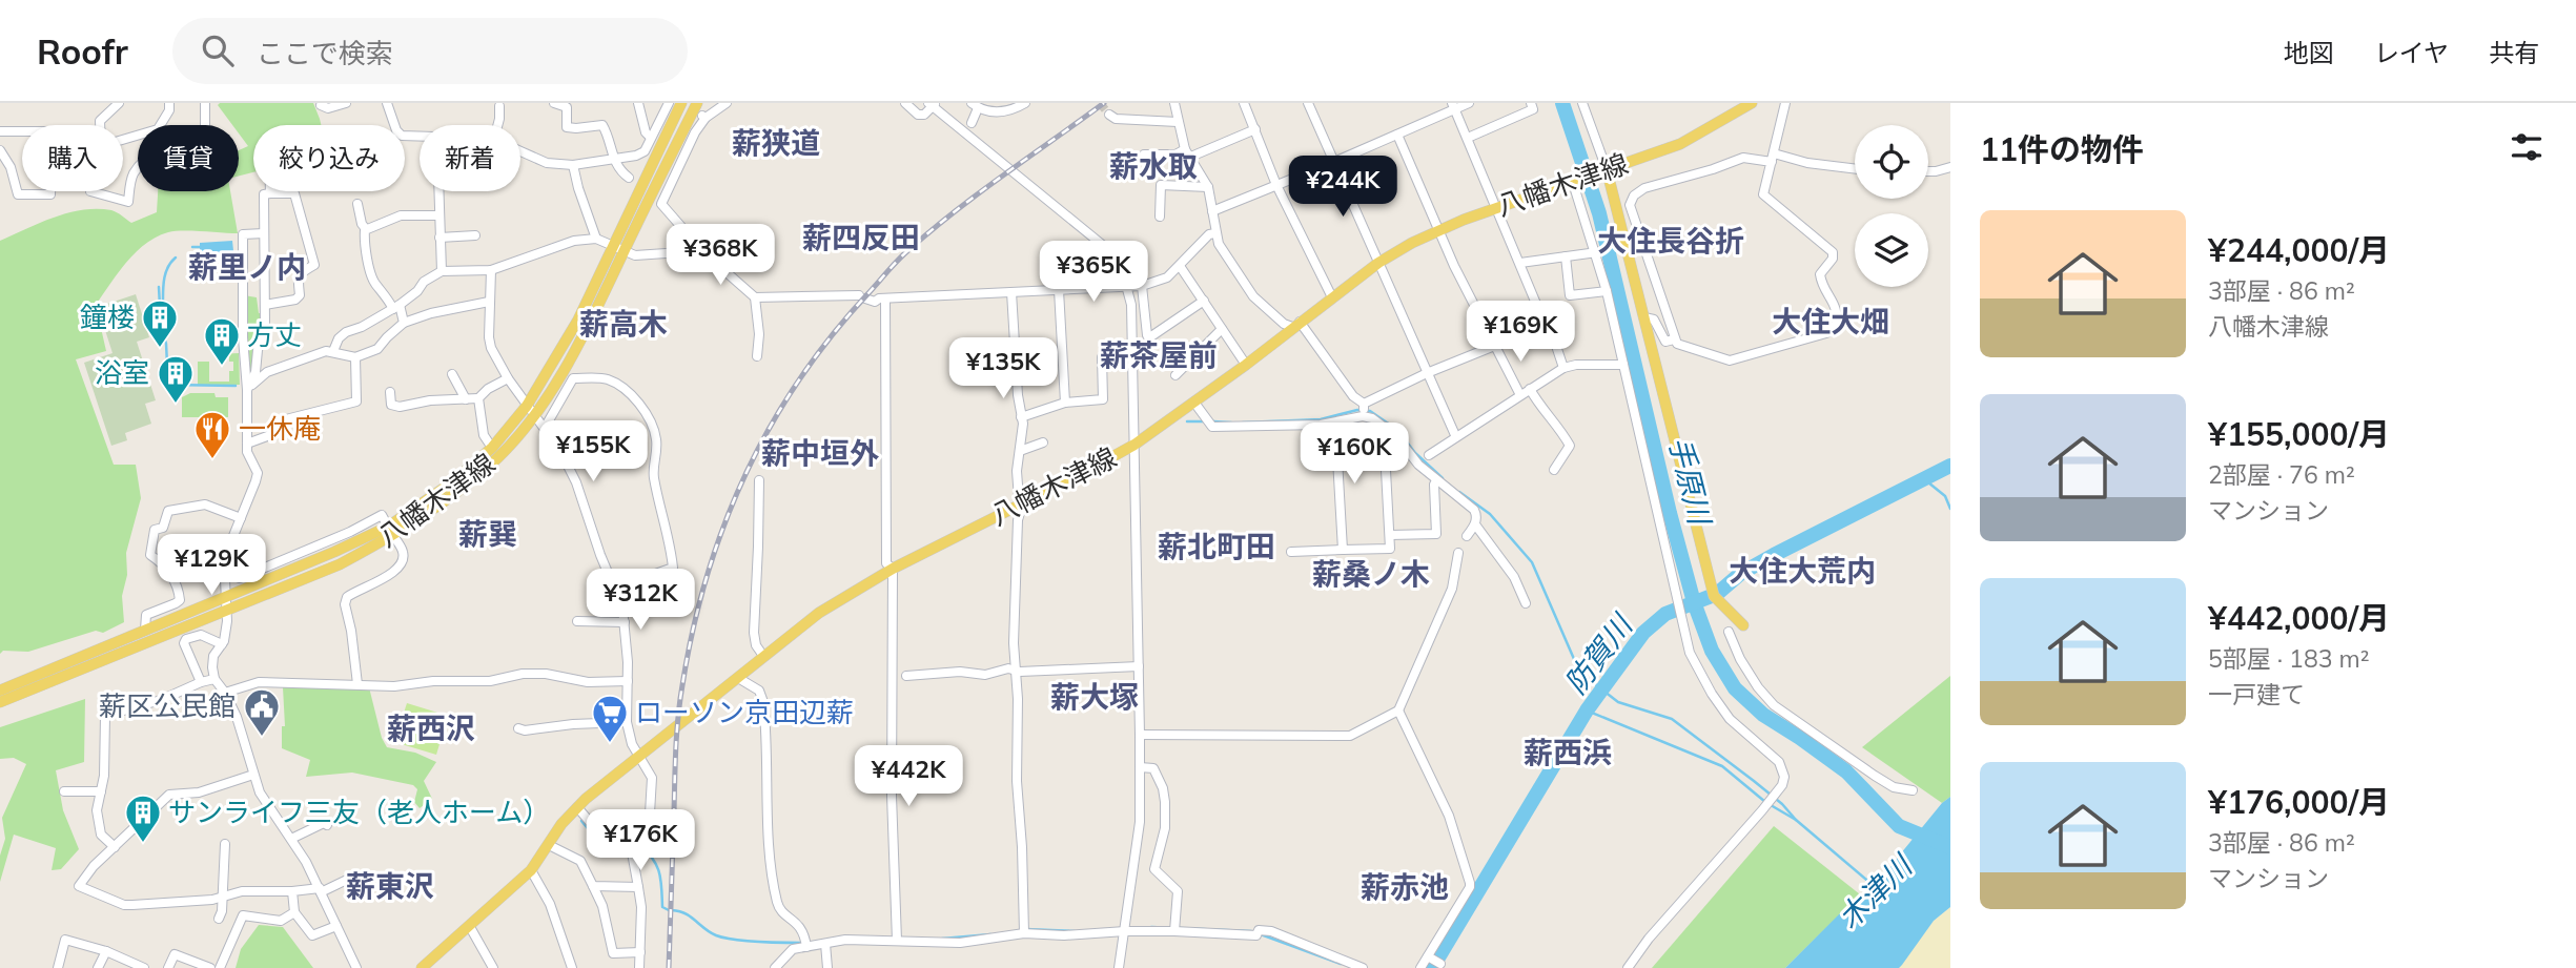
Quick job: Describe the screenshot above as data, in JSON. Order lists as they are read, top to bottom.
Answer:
{
  "streets": {
    "main road": ["八幡木津線"]
  },
  "districts": [
    "薪狭道",
    "薪水取",
    "薪四反田",
    "大住長谷折",
    "薪里ノ内",
    "大住大畑",
    "薪高木",
    "薪茶屋前",
    "薪中垣外",
    "薪巽",
    "薪北町田",
    "大住大荒内",
    "薪桑ノ木",
    "薪大塚",
    "薪西沢",
    "薪西浜",
    "薪東沢",
    "薪赤池"
  ],
  "water": ["手原川", "防賀川", "木津川"],
  "places": {
    "building": [
      "鐘楼",
      "方丈",
      "浴室",
      "サンライフ三友（老人ホーム）"
    ],
    "restaurant": ["一休庵"],
    "public building": ["薪区公民館"],
    "supermarket": ["ローソン京田辺薪"]
  },
  "page": {
    "header": "Roofr",
    "search": "ここで検索",
    "nav": ["地図", "レイヤ", "共有"],
    "heading": "11件の物件",
    "chip": [
      "購入",
      "賃貸",
      "絞り込み",
      "新着"
    ],
    "price": [
      "¥244K",
      "¥368K",
      "¥365K",
      "¥169K",
      "¥135K",
      "¥155K",
      "¥160K",
      "¥129K",
      "¥312K",
      "¥442K",
      "¥176K"
    ],
    "list": [
      {
        "name": "¥244,000/月",
        "note": "3部屋 · 86 m² · 八幡木津線"
      },
      {
        "name": "¥155,000/月",
        "note": "2部屋 · 76 m² · マンション"
      },
      {
        "name": "¥442,000/月",
        "note": "5部屋 · 183 m² · 一戸建て"
      },
      {
        "name": "¥176,000/月",
        "note": "3部屋 · 86 m² · マンション"
      }
    ]
  }
}
